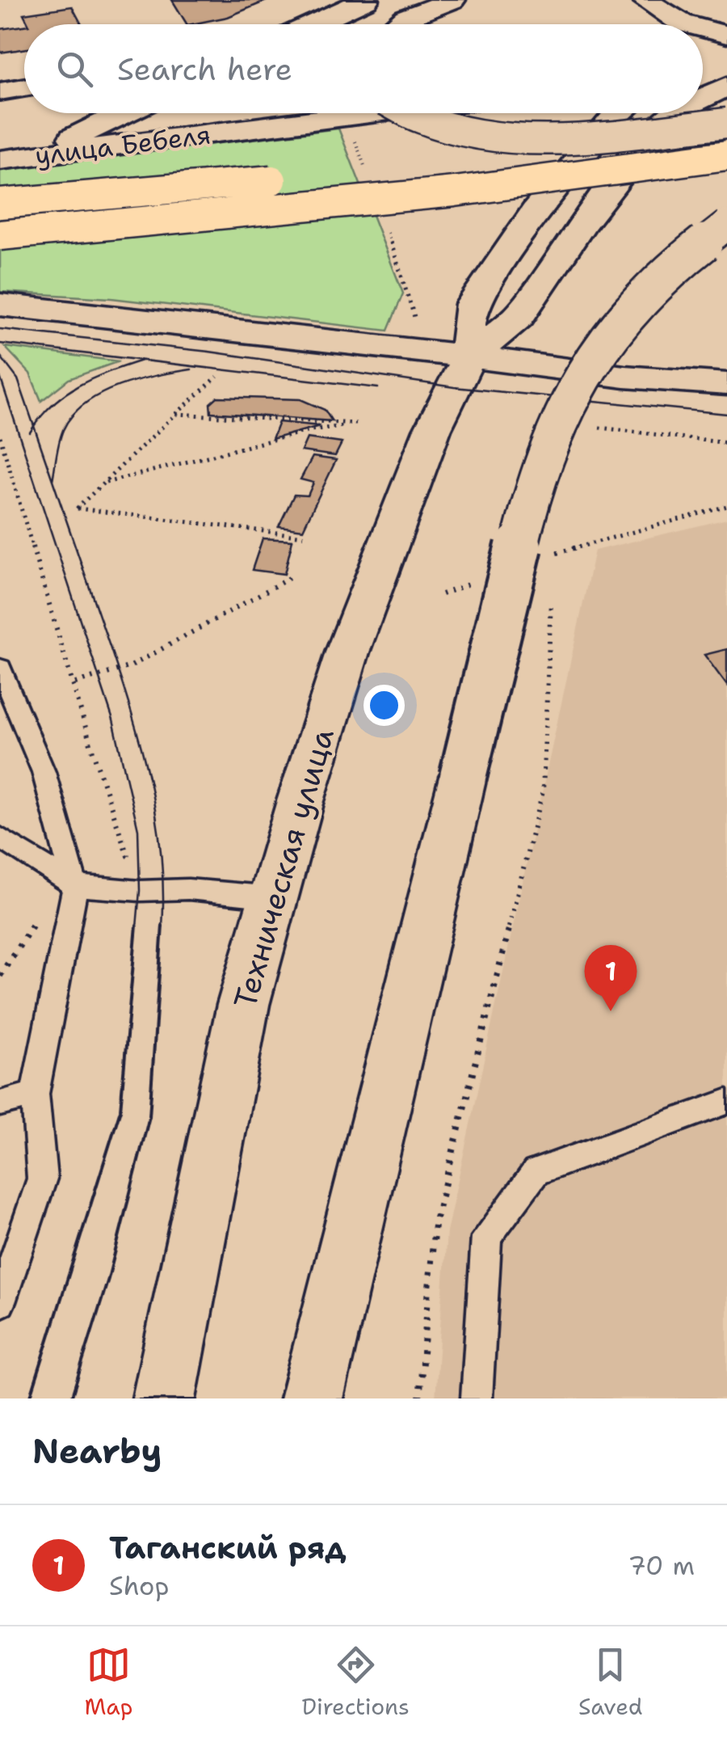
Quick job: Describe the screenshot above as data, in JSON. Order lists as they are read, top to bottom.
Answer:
{
  "streets": {
    "main road": ["улица Бебеля", "Техническая улица"]
  },
  "page": {
    "search": "Search here",
    "pins": "1",
    "heading": "Nearby",
    "list": [
      {
        "mark": "1",
        "name": "Таганский ряд",
        "note": "Shop",
        "value": "70 m"
      }
    ],
    "nav": ["Map", "Directions", "Saved"]
  }
}
